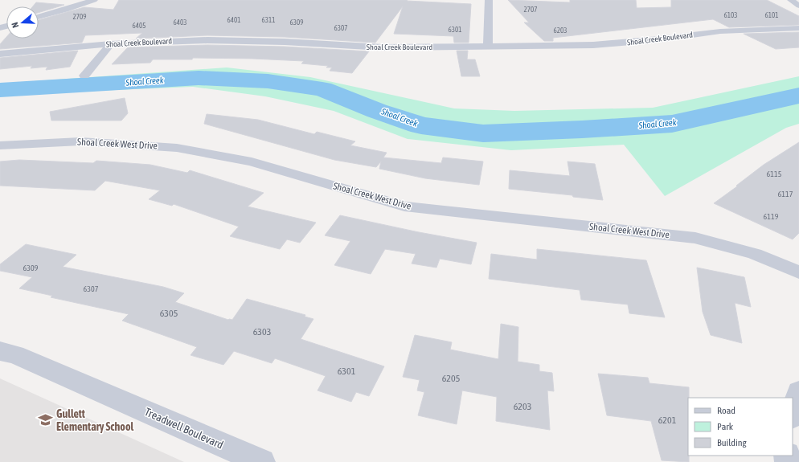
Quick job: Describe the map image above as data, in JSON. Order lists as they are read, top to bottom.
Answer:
{
  "streets": {
    "street": ["Shoal Creek Boulevard", "Shoal Creek West Drive", "Treadwell Boulevard"]
  },
  "water": ["Shoal Creek"],
  "places": {
    "school or university": ["Gullett Elementary School"]
  },
  "house_numbers": [
    "2707",
    "6103",
    "6101",
    "2709",
    "6401",
    "6311",
    "6403",
    "6309",
    "6405",
    "6307",
    "6301",
    "6203",
    "6115",
    "6117",
    "6119",
    "6309",
    "6307",
    "6305",
    "6303",
    "6301",
    "6205",
    "6203",
    "6201"
  ],
  "legend": ["Road", "Park", "Building"],
  "north": "left"
}
